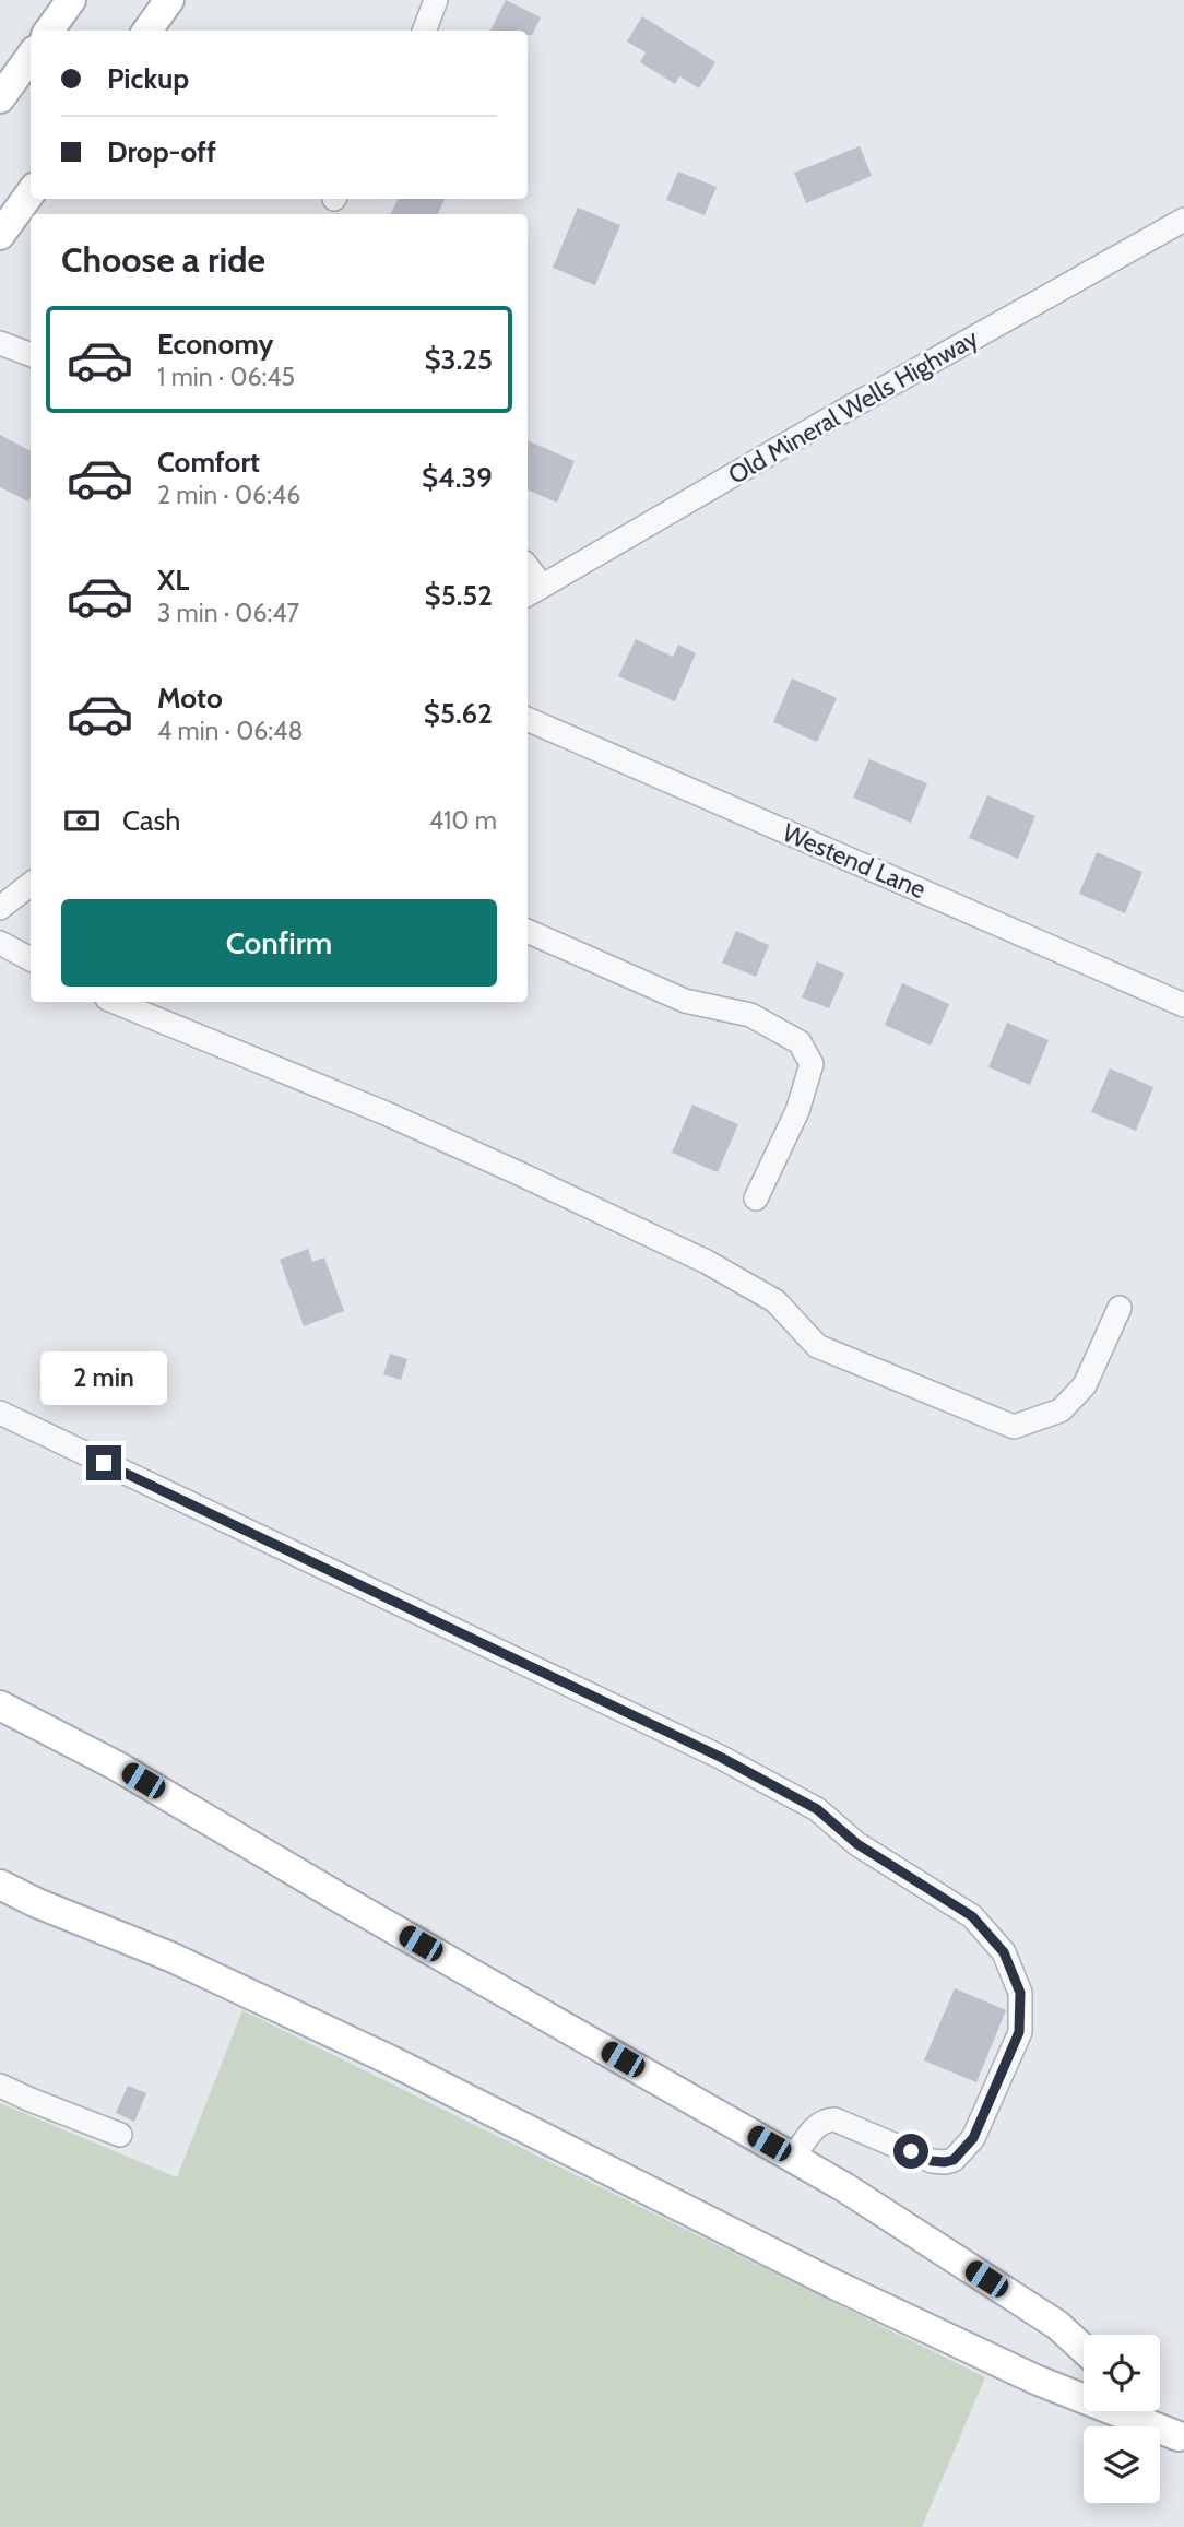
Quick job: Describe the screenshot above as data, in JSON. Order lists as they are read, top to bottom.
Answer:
{
  "streets": {
    "street": ["Old Mineral Wells Highway", "Westend Lane"]
  },
  "page": {
    "banner": ["Pickup", "Drop-off"],
    "heading": "Choose a ride",
    "list": [
      {
        "name": "Economy",
        "note": "1 min · 06:45",
        "value": "$3.25"
      },
      {
        "name": "Comfort",
        "note": "2 min · 06:46",
        "value": "$4.39"
      },
      {
        "name": "XL",
        "note": "3 min · 06:47",
        "value": "$5.52"
      },
      {
        "name": "Moto",
        "note": "4 min · 06:48",
        "value": "$5.62"
      }
    ],
    "pay": ["Cash", "410 m"],
    "buttons": "Confirm",
    "bubble": "2 min"
  }
}
